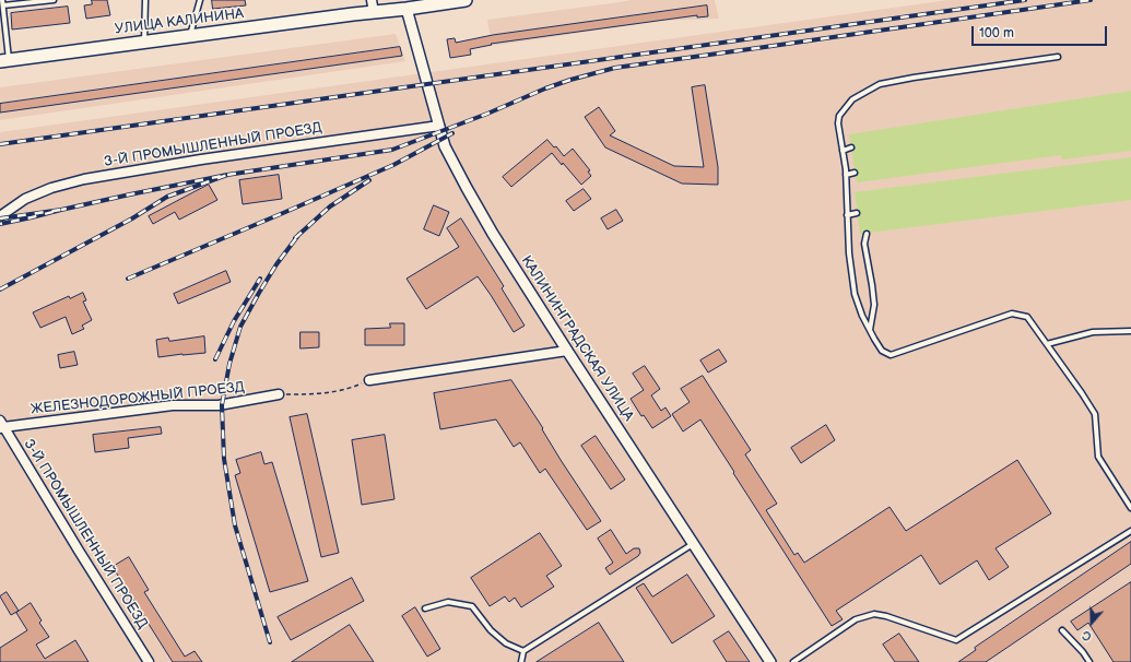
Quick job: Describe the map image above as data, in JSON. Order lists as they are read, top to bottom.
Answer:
{
  "streets": {
    "main road": ["УЛИЦА КАЛИНИНА"],
    "street": ["3-Й ПРОМЫШЛЕННЫЙ ПРОЕЗД", "КАЛИНИНГРАДСКАЯ УЛИЦА", "ЖЕЛЕЗНОДОРОЖНЫЙ ПРОЕЗД"]
  },
  "crossings": [
    ["УЛИЦА КАЛИНИНА", "КАЛИНИНГРАДСКАЯ УЛИЦА"],
    ["3-Й ПРОМЫШЛЕННЫЙ ПРОЕЗД", "КАЛИНИНГРАДСКАЯ УЛИЦА"],
    ["3-Й ПРОМЫШЛЕННЫЙ ПРОЕЗД", "ЖЕЛЕЗНОДОРОЖНЫЙ ПРОЕЗД"]
  ],
  "scale_bar": "100 m",
  "north": "bottom"
}
